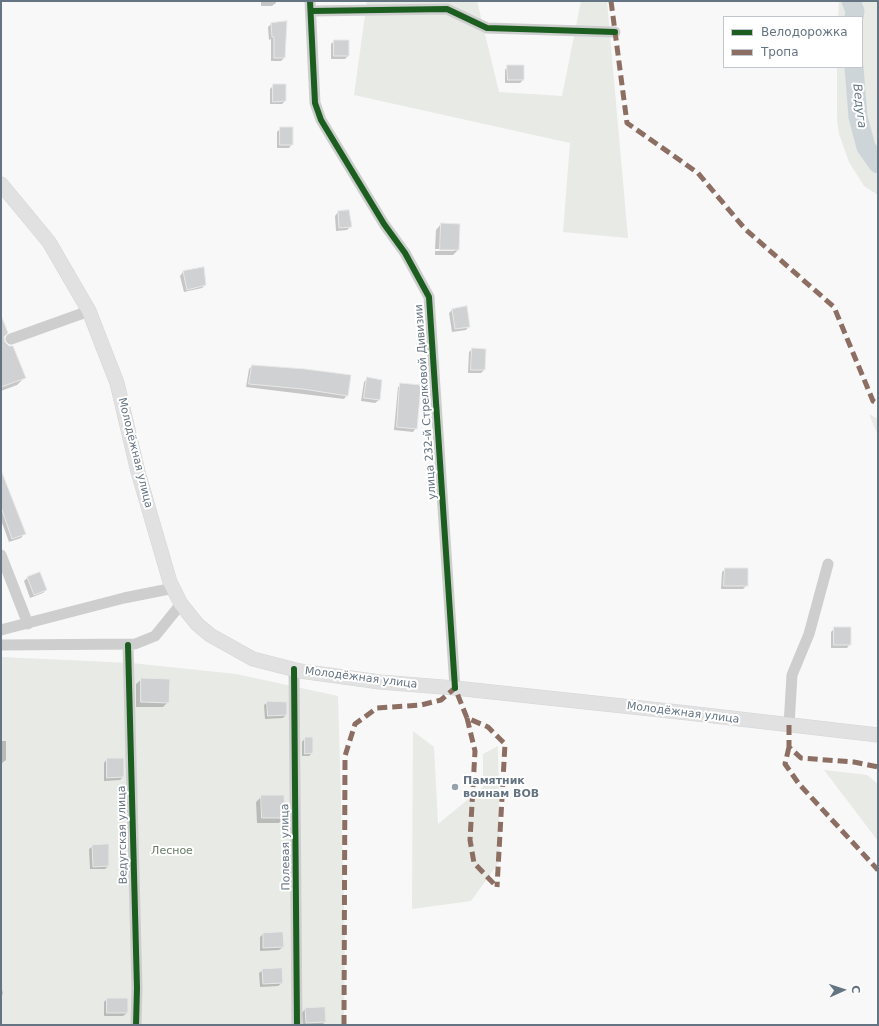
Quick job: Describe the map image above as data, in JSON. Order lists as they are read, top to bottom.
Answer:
{
  "streets": {
    "main road": ["Молодёжная улица"],
    "street": ["улица 232-й Стрелковой Дивизии", "Ведугская улица", "Полевая улица"]
  },
  "crossings": [
    ["улица 232-й Стрелковой Дивизии", "Молодёжная улица"],
    ["Молодёжная улица", "Полевая улица"]
  ],
  "water": ["Ведуга"],
  "parks": ["Лесное"],
  "places": ["Памятник воинам ВОВ"],
  "legend": ["Велодорожка", "Тропа"],
  "north": "right"
}
